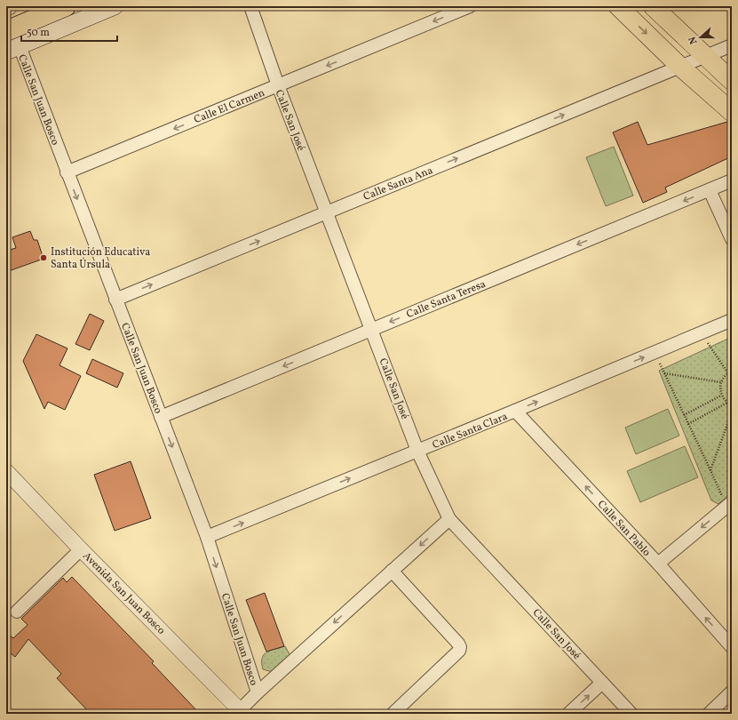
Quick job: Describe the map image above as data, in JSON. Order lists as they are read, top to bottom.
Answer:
{
  "streets": {
    "street": [
      "Calle San Juan Bosco",
      "Calle El Carmen",
      "Calle San José",
      "Calle Santa Ana",
      "Calle Santa Teresa",
      "Calle Santa Clara",
      "Calle San Pablo",
      "Avenida San Juan Bosco"
    ]
  },
  "crossings": [
    ["Calle San Juan Bosco", "Calle El Carmen"],
    ["Calle San Juan Bosco", "Calle Santa Ana"],
    ["Calle San Juan Bosco", "Calle Santa Teresa"],
    ["Calle San Juan Bosco", "Calle Santa Clara"],
    ["Calle El Carmen", "Calle San José"],
    ["Calle San José", "Calle Santa Ana"],
    ["Calle San José", "Calle Santa Teresa"],
    ["Calle San José", "Calle Santa Clara"],
    ["Calle Santa Clara", "Calle San Pablo"]
  ],
  "one_way": [
    "Calle San Juan Bosco",
    "Calle El Carmen",
    "Calle Santa Ana",
    "Calle Santa Teresa",
    "Calle Santa Clara",
    "Calle San Pablo"
  ],
  "places": ["Institución Educativa Santa Úrsula"],
  "scale_bar": "50 m",
  "north": "left"
}
